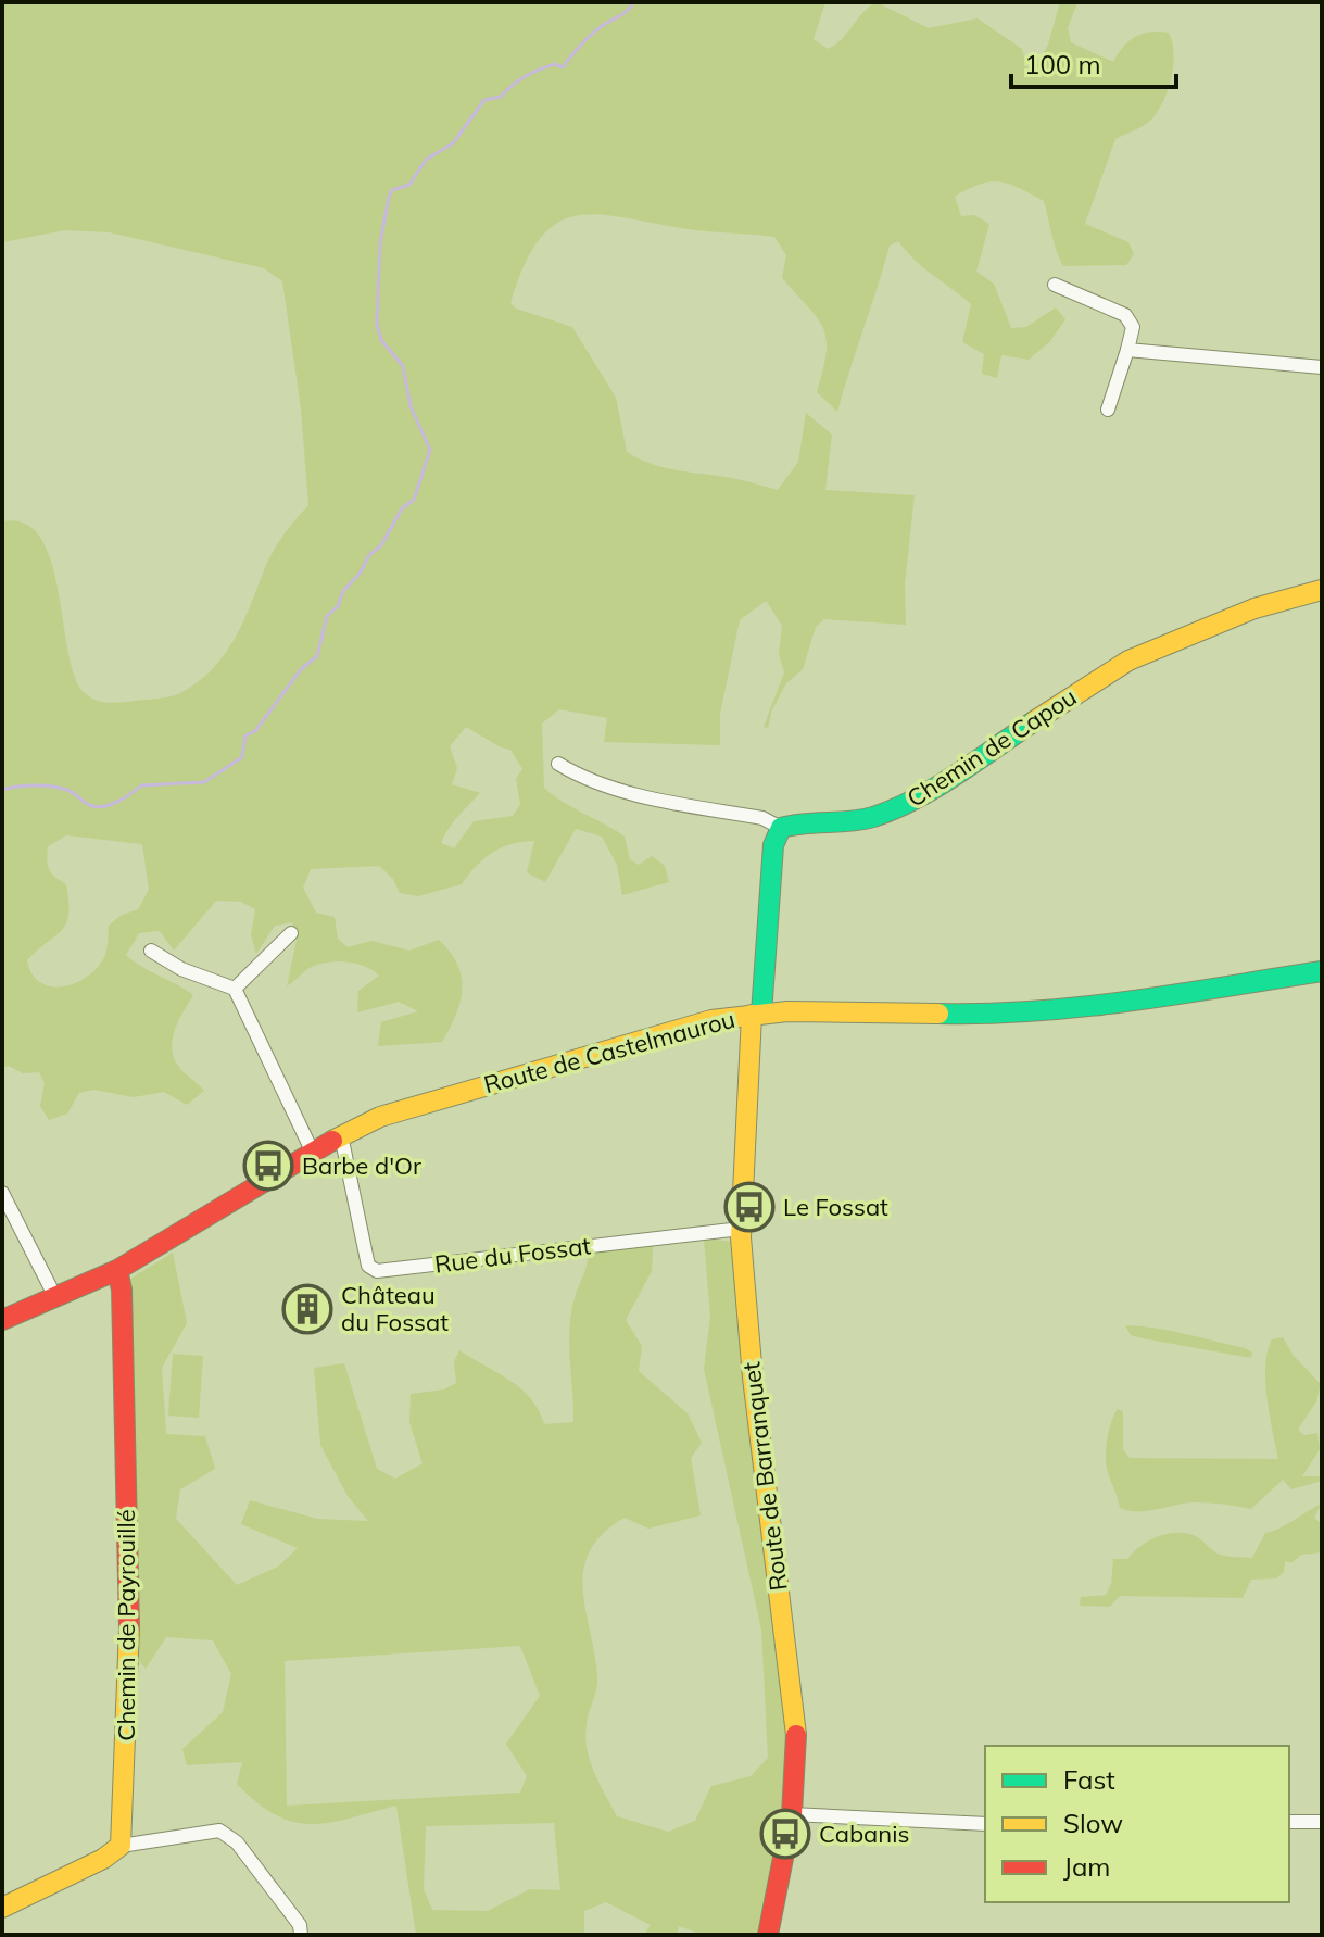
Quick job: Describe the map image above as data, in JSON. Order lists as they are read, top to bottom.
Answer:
{
  "streets": {
    "street": [
      "Chemin de Capou",
      "Route de Castelmaurou",
      "Rue du Fossat",
      "Route de Barranquet",
      "Chemin de Payrouillé"
    ]
  },
  "crossings": [
    ["Route de Castelmaurou", "Rue du Fossat"],
    ["Route de Castelmaurou", "Route de Barranquet"],
    ["Route de Castelmaurou", "Chemin de Payrouillé"],
    ["Rue du Fossat", "Route de Barranquet"]
  ],
  "places": {
    "bus stop": ["Barbe d'Or", "Le Fossat", "Cabanis"],
    "building": ["Château du Fossat"]
  },
  "legend": ["Fast", "Slow", "Jam"],
  "scale_bar": "100 m"
}
